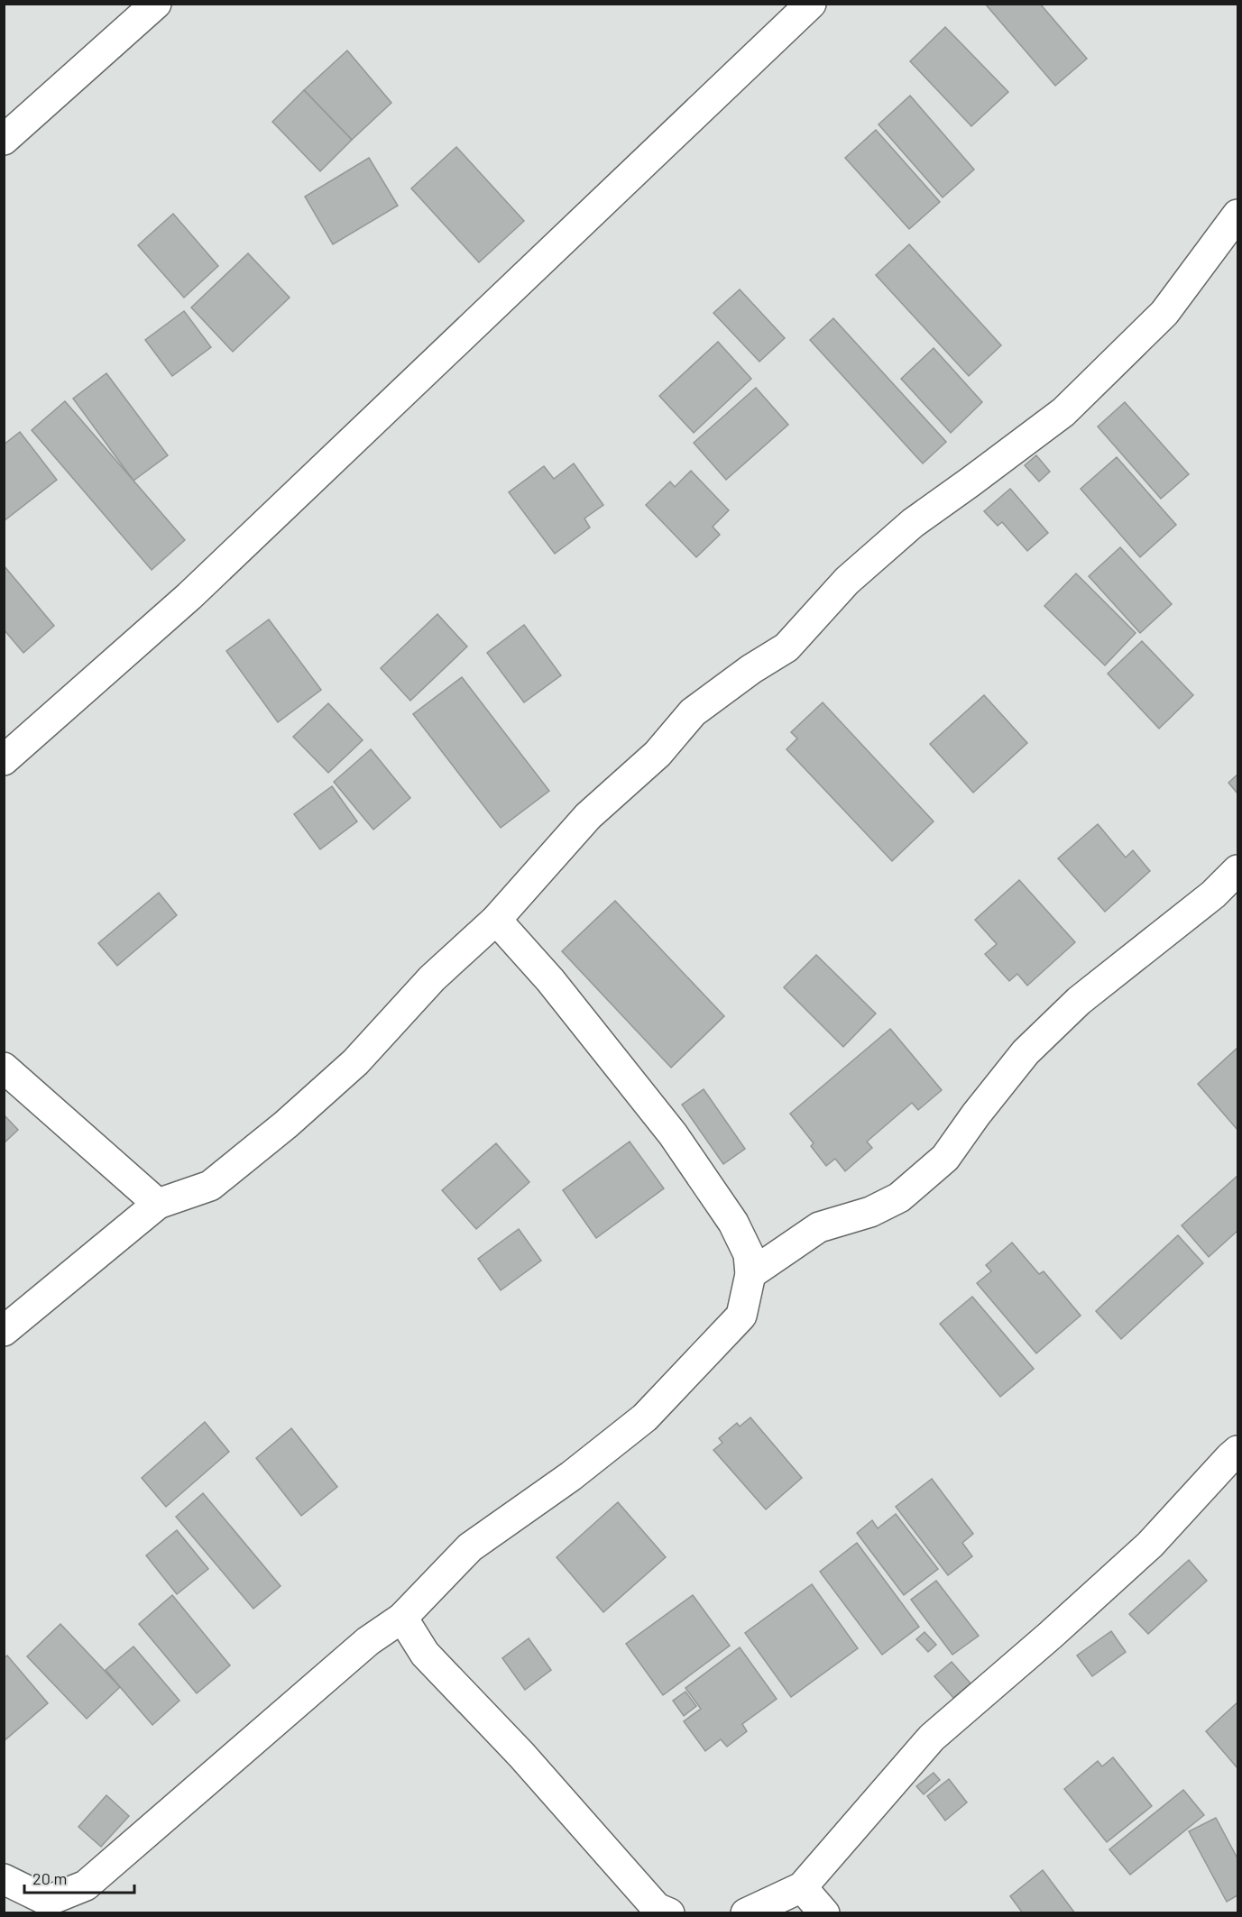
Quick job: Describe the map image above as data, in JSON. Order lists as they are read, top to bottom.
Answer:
{
  "scale_bar": "20 m"
}
